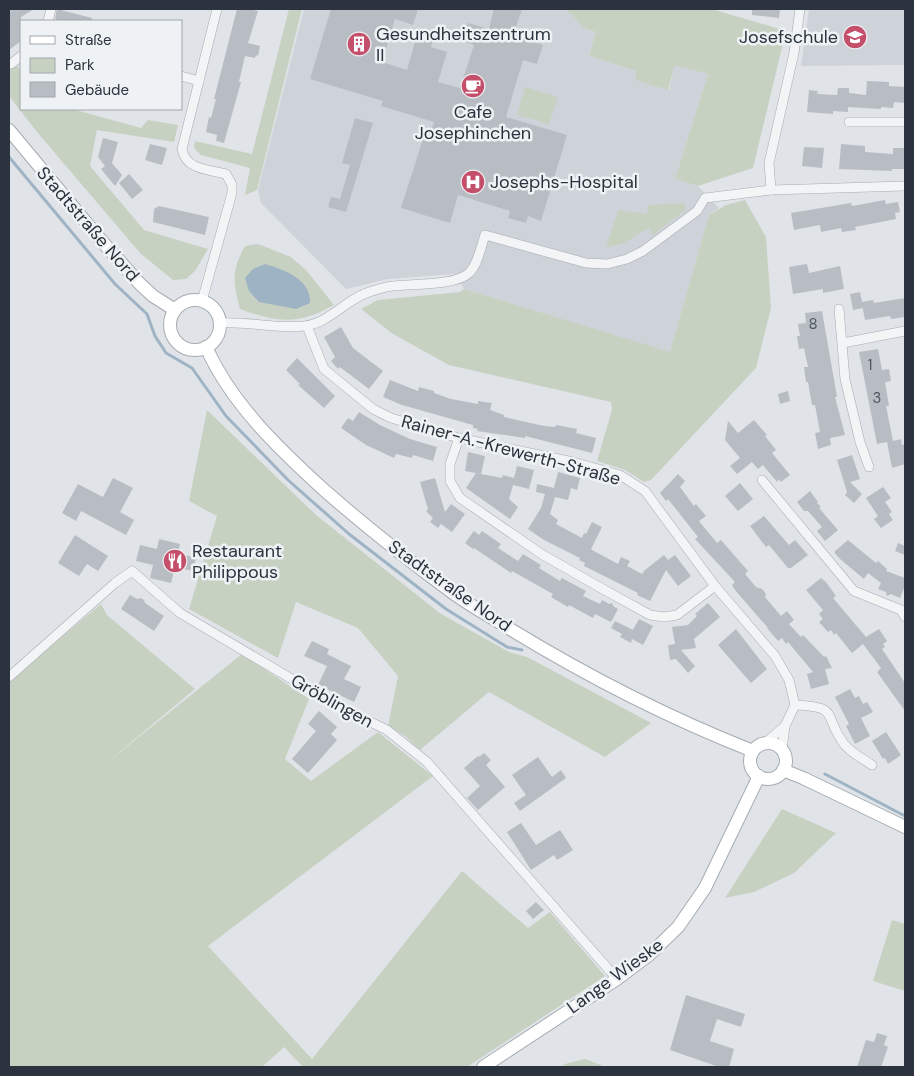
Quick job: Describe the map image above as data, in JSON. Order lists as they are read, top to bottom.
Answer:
{
  "streets": {
    "main road": ["Stadtstraße Nord", "Lange Wieske"],
    "street": ["Rainer-A.-Krewerth-Straße", "Gröblingen"]
  },
  "crossings": [
    ["Stadtstraße Nord", "Lange Wieske"],
    ["Gröblingen", "Lange Wieske"]
  ],
  "places": {
    "school or university": ["Josefschule"],
    "building": ["Gesundheitszentrum II"],
    "cafe": ["Cafe Josephinchen"],
    "hospital": ["Josephs-Hospital"],
    "restaurant": ["Restaurant Philippous"]
  },
  "house_numbers": ["8", "1", "3"],
  "legend": ["Straße", "Park", "Gebäude"]
}
